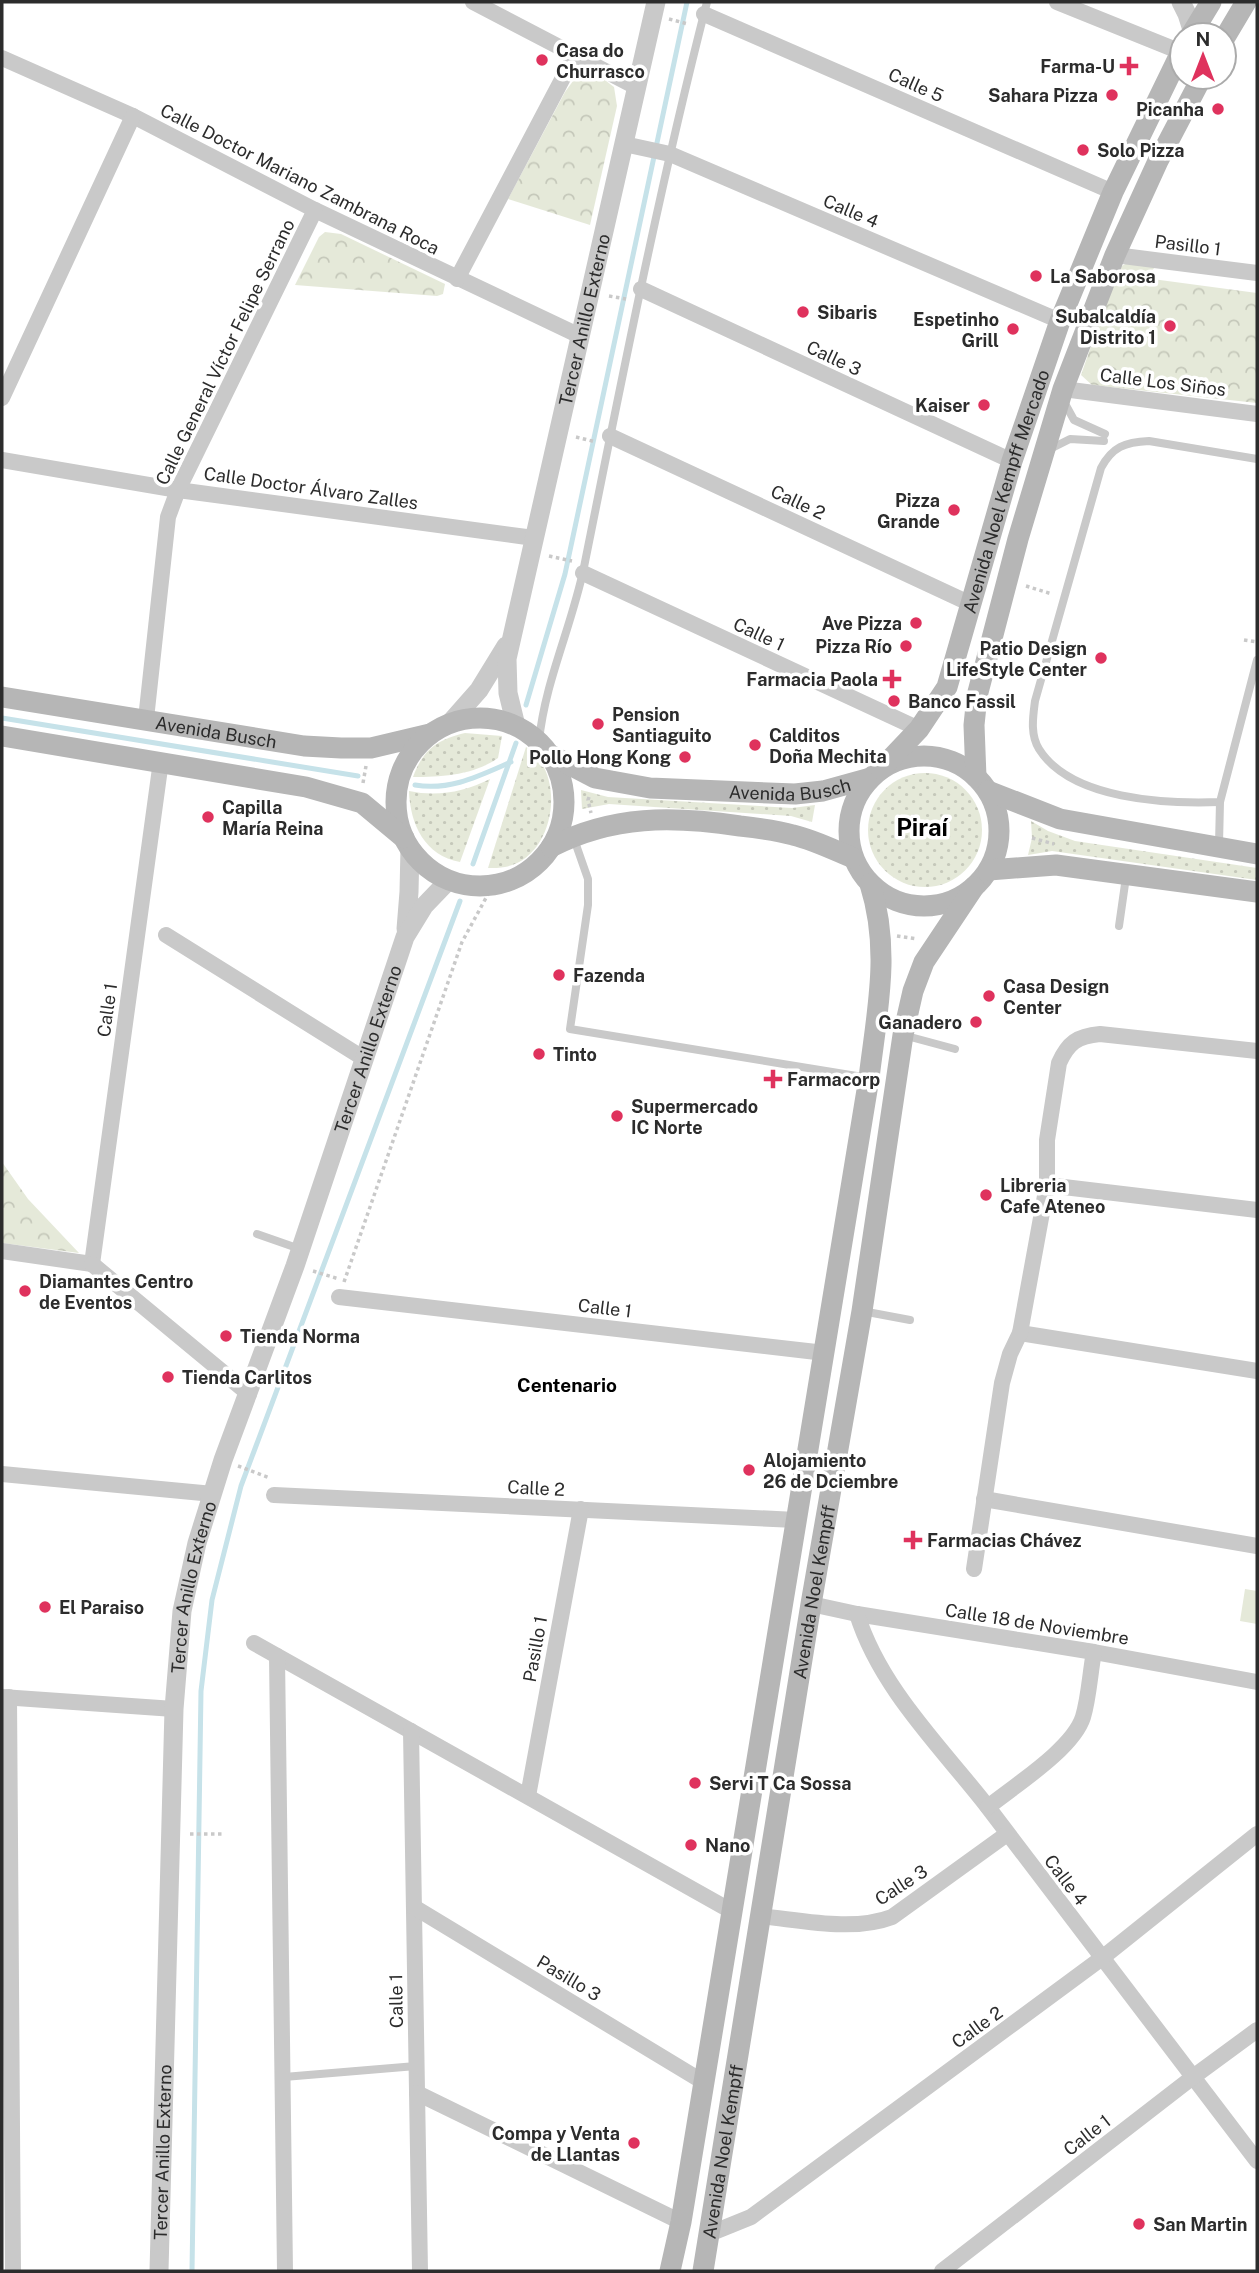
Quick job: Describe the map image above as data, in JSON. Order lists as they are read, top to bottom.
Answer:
{
  "streets": {
    "main road": ["Avenida Noel Kempff Mercado", "Avenida Busch", "Avenida Noel Kempff"],
    "street": [
      "Calle 5",
      "Calle Doctor Mariano Zambrana Roca",
      "Calle 4",
      "Pasillo 1",
      "Tercer Anillo Externo",
      "Calle General Víctor Felipe Serrano",
      "Calle 3",
      "Calle Los Siños",
      "Calle Doctor Álvaro Zalles",
      "Calle 2",
      "Calle 1",
      "Calle 18 de Noviembre",
      "Pasillo 3"
    ]
  },
  "crossings": [
    ["Calle 5", "Avenida Noel Kempff Mercado"],
    ["Calle Doctor Mariano Zambrana Roca", "Tercer Anillo Externo"],
    ["Calle Doctor Mariano Zambrana Roca", "Calle General Víctor Felipe Serrano"],
    ["Calle 4", "Tercer Anillo Externo"],
    ["Calle 4", "Calle 3"],
    ["Calle 4", "Avenida Noel Kempff Mercado"],
    ["Calle 4", "Calle 2"],
    ["Calle 4", "Calle 1"],
    ["Calle 4", "Calle 18 de Noviembre"],
    ["Pasillo 1", "Avenida Noel Kempff Mercado"],
    ["Pasillo 1", "Calle 2"],
    ["Tercer Anillo Externo", "Calle Doctor Álvaro Zalles"],
    ["Tercer Anillo Externo", "Avenida Busch"],
    ["Calle General Víctor Felipe Serrano", "Calle Doctor Álvaro Zalles"],
    ["Calle General Víctor Felipe Serrano", "Avenida Busch"],
    ["Calle 3", "Avenida Noel Kempff Mercado"],
    ["Calle 3", "Avenida Noel Kempff"],
    ["Calle Los Siños", "Avenida Noel Kempff Mercado"],
    ["Avenida Noel Kempff Mercado", "Calle 2"],
    ["Avenida Noel Kempff Mercado", "Calle 1"],
    ["Avenida Noel Kempff Mercado", "Avenida Busch"],
    ["Avenida Noel Kempff Mercado", "Avenida Noel Kempff"],
    ["Calle 2", "Avenida Noel Kempff"],
    ["Calle 1", "Avenida Noel Kempff"],
    ["Calle 1", "Pasillo 3"],
    ["Avenida Busch", "Avenida Noel Kempff"],
    ["Avenida Noel Kempff", "Calle 18 de Noviembre"],
    ["Avenida Noel Kempff", "Pasillo 3"]
  ],
  "districts": ["Piraí", "Centenario"],
  "places": {
    "other": [
      "Casa do Churrasco",
      "Sahara Pizza",
      "Picanha",
      "Solo Pizza",
      "La Saborosa",
      "Sibaris",
      "Subalcaldía Distrito 1",
      "Espetinho Grill",
      "Kaiser",
      "Pizza Grande",
      "Ave Pizza",
      "Pizza Río",
      "Patio Design LifeStyle Center",
      "Banco Fassil",
      "Pension Santiaguito",
      "Calditos Doña Mechita",
      "Pollo Hong Kong",
      "Capilla María Reina",
      "Fazenda",
      "Casa Design Center",
      "Ganadero",
      "Tinto",
      "Supermercado IC Norte",
      "Libreria Cafe Ateneo",
      "Diamantes Centro de Eventos",
      "Tienda Norma",
      "Tienda Carlitos",
      "Alojamiento 26 de Dciembre",
      "El Paraiso",
      "Servi T Ca Sossa",
      "Nano",
      "Compa y Venta de Llantas",
      "San Martin"
    ],
    "health": [
      "Farma-U",
      "Farmacia Paola",
      "Farmacorp",
      "Farmacias Chávez"
    ]
  },
  "north": "top"
}
